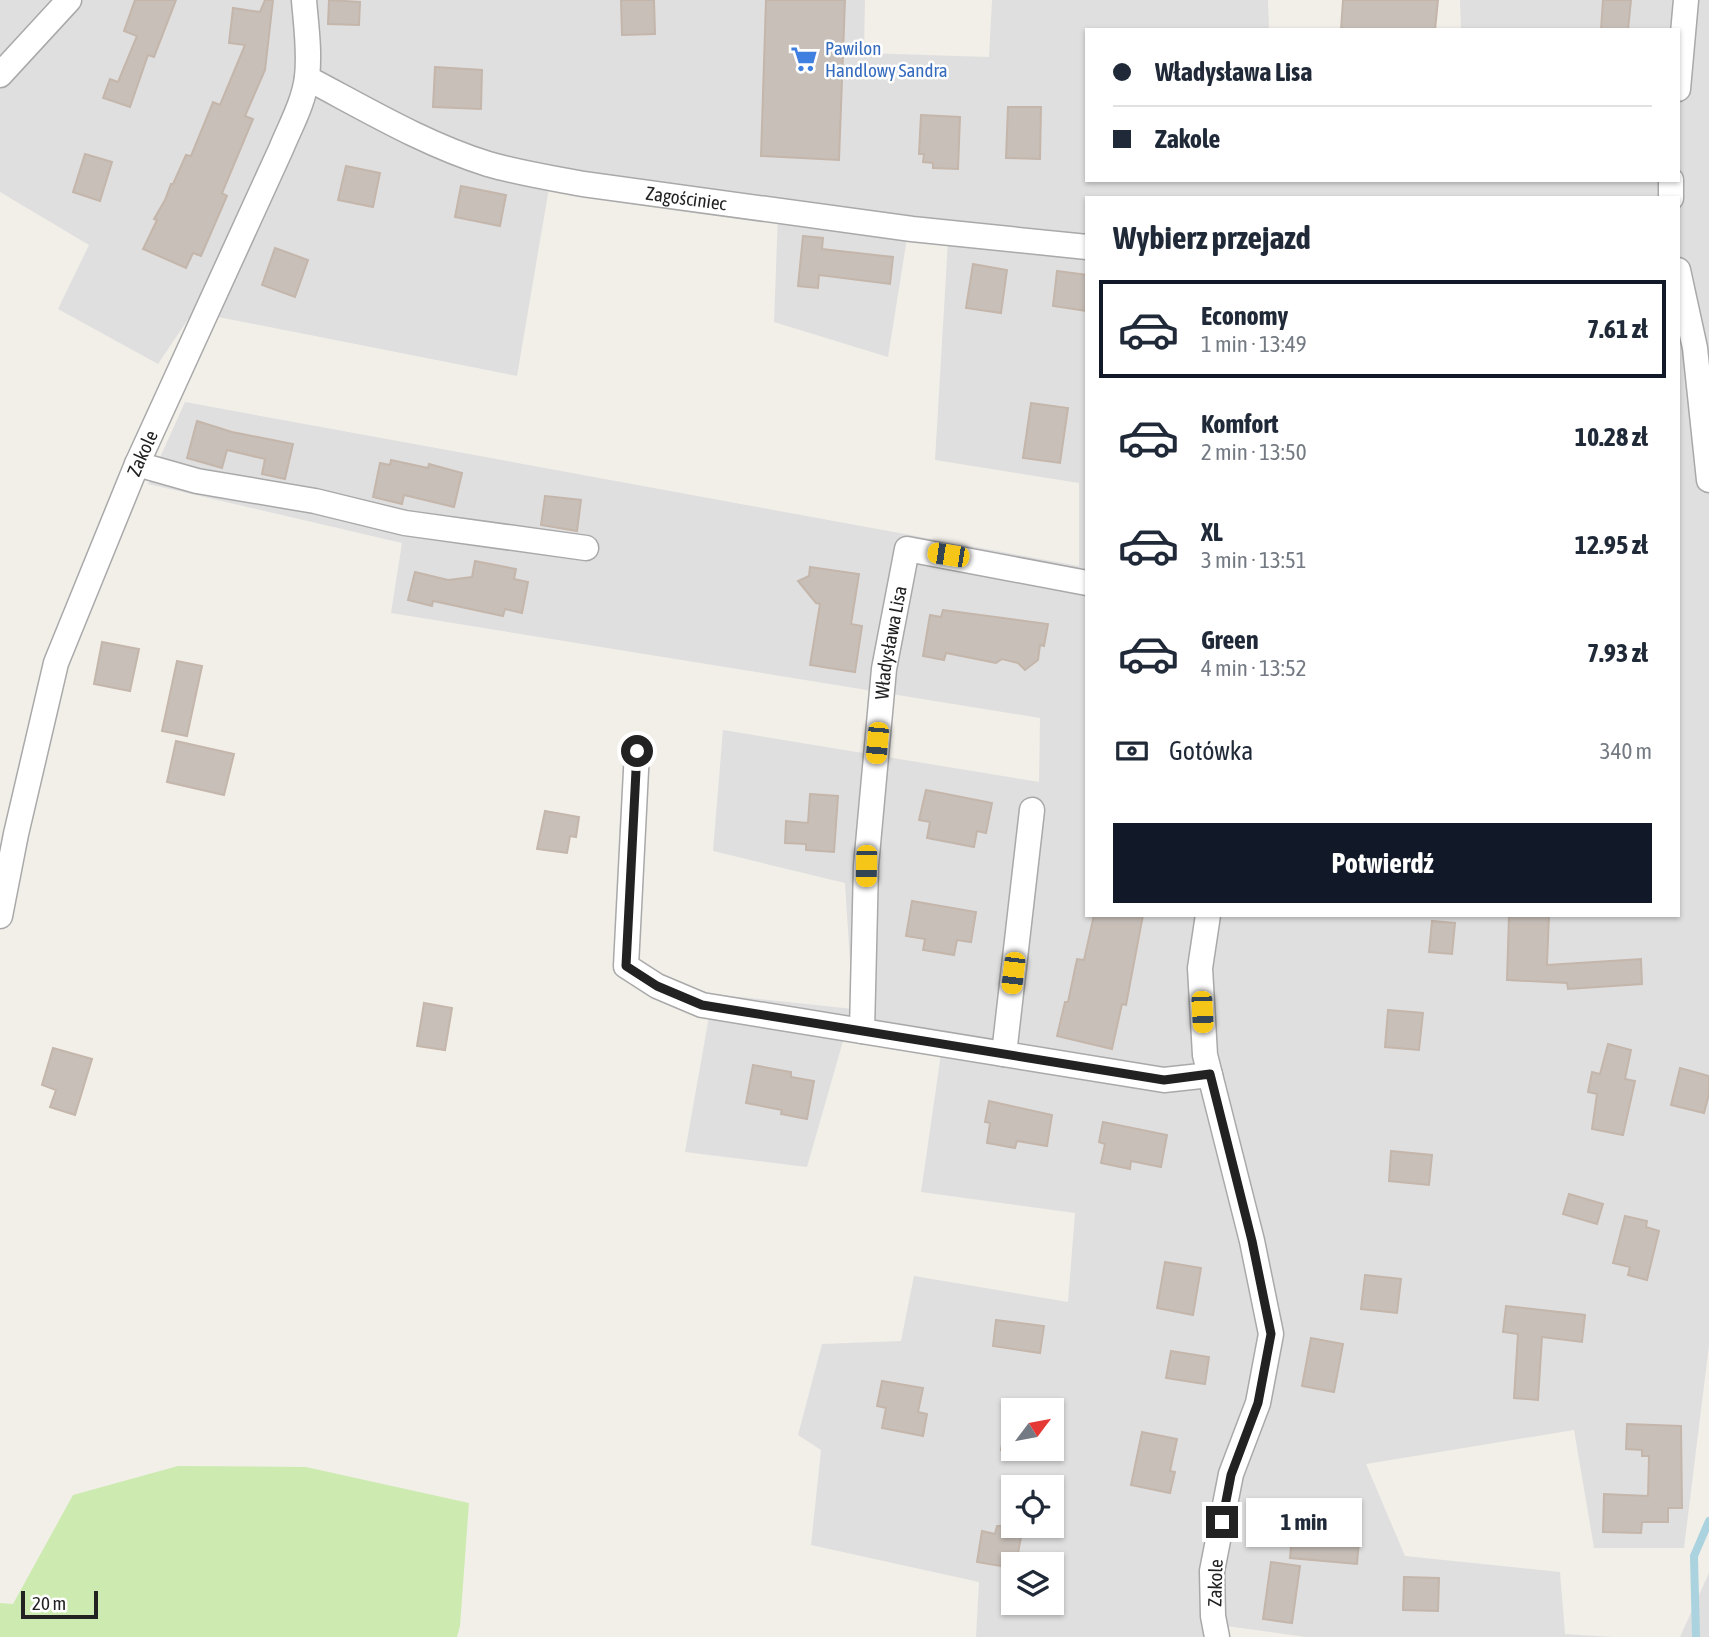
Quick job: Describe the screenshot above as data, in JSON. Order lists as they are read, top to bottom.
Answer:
{
  "streets": {
    "street": ["Zagościniec", "Zakole", "Władysława Lisa"]
  },
  "crossings": [
    ["Zagościniec", "Zakole"]
  ],
  "places": {
    "supermarket": ["Pawilon Handlowy Sandra"]
  },
  "scale_bar": "20 m",
  "north": "top right",
  "page": {
    "banner": ["Władysława Lisa", "Zakole"],
    "heading": "Wybierz przejazd",
    "list": [
      {
        "name": "Economy",
        "note": "1 min · 13:49",
        "value": "7.61 zł"
      },
      {
        "name": "Komfort",
        "note": "2 min · 13:50",
        "value": "10.28 zł"
      },
      {
        "name": "XL",
        "note": "3 min · 13:51",
        "value": "12.95 zł"
      },
      {
        "name": "Green",
        "note": "4 min · 13:52",
        "value": "7.93 zł"
      }
    ],
    "pay": ["Gotówka", "340 m"],
    "buttons": "Potwierdź",
    "bubble": "1 min",
    "scale": "20 m"
  }
}
